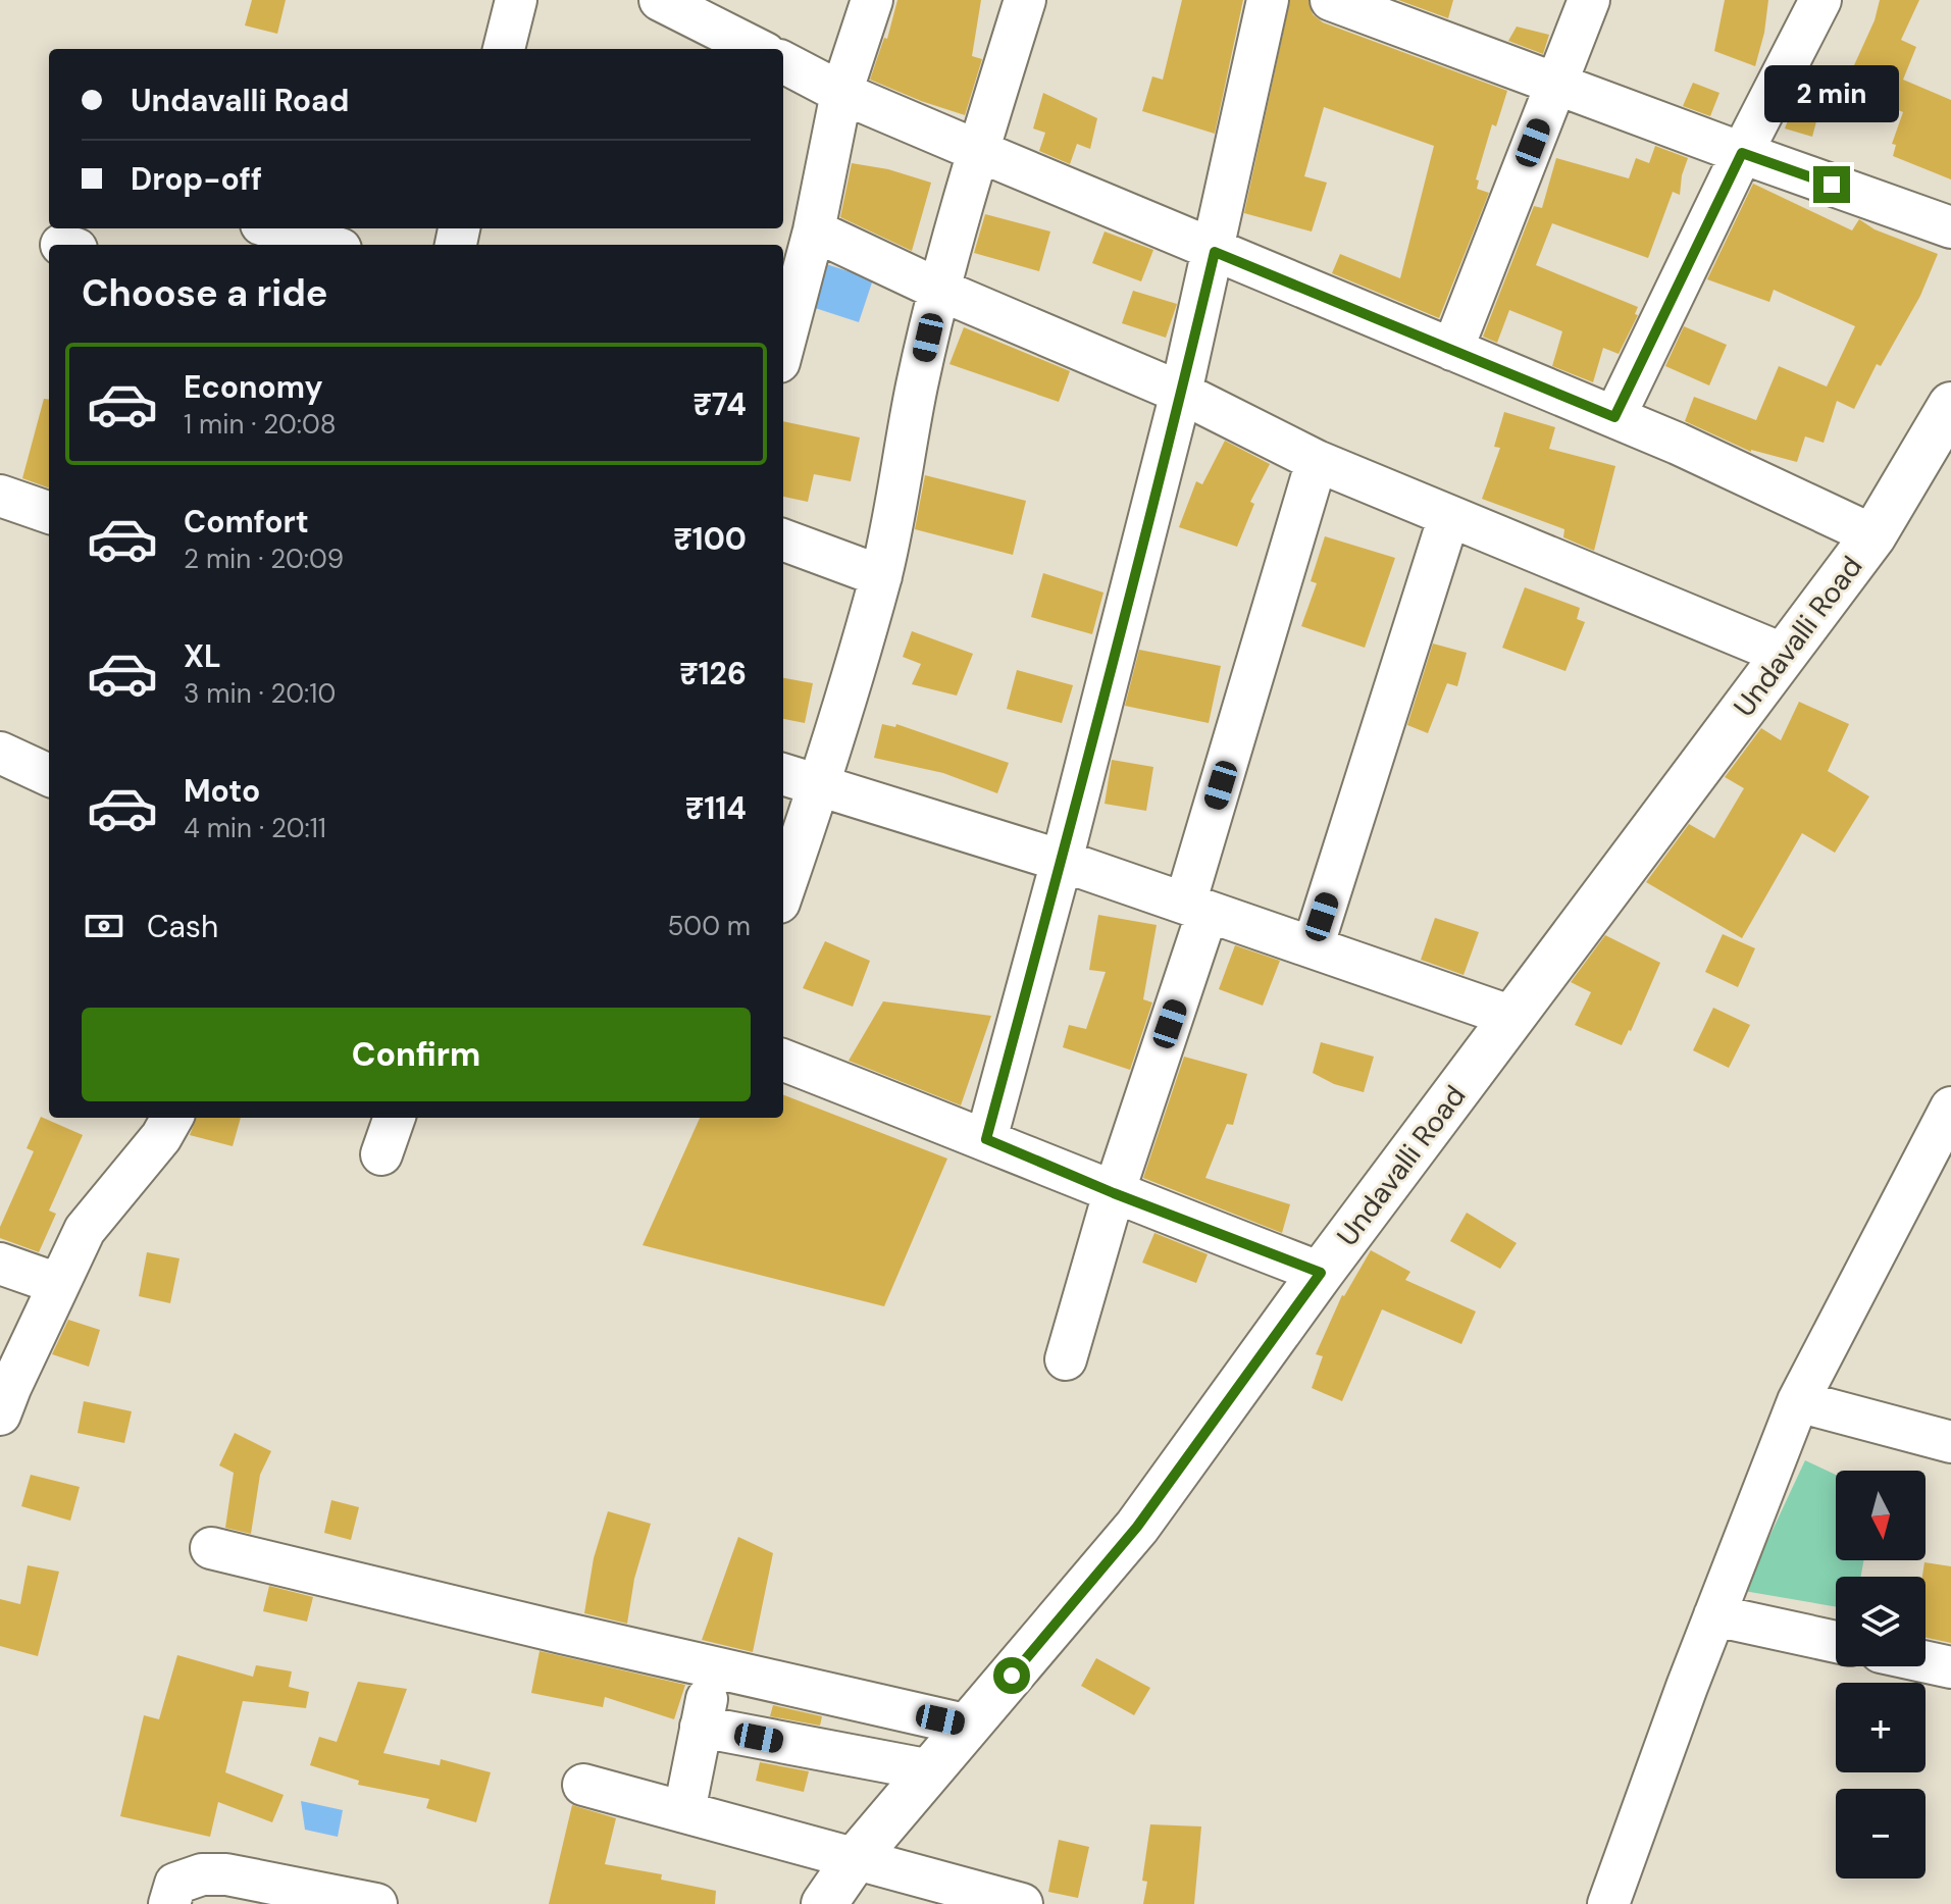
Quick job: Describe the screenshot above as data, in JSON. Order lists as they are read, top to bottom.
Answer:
{
  "streets": {
    "main road": ["Undavalli Road"]
  },
  "north": "bottom",
  "page": {
    "banner": ["Undavalli Road", "Drop-off"],
    "bubble": "2 min",
    "heading": "Choose a ride",
    "list": [
      {
        "name": "Economy",
        "note": "1 min · 20:08",
        "value": "₹74"
      },
      {
        "name": "Comfort",
        "note": "2 min · 20:09",
        "value": "₹100"
      },
      {
        "name": "XL",
        "note": "3 min · 20:10",
        "value": "₹126"
      },
      {
        "name": "Moto",
        "note": "4 min · 20:11",
        "value": "₹114"
      }
    ],
    "pay": ["Cash", "500 m"],
    "buttons": "Confirm",
    "map_buttons": ["+", "−"]
  }
}
